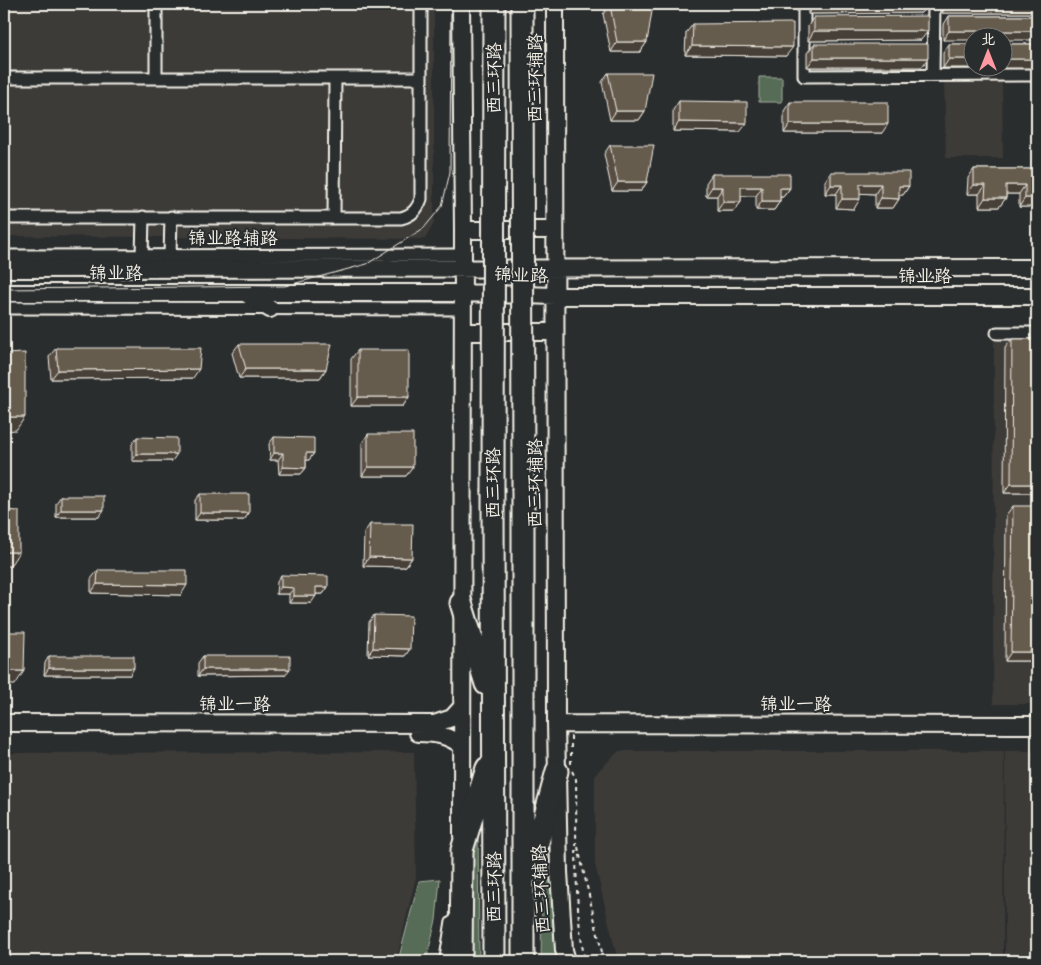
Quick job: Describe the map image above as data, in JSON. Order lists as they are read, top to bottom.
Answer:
{
  "streets": {
    "highway": ["西三环路"],
    "main road": ["西三环辅路", "锦业路", "锦业一路"],
    "street": ["锦业路辅路"]
  },
  "crossings": [
    ["西三环辅路", "锦业路"],
    ["西三环辅路", "锦业一路"],
    ["锦业路辅路", "锦业路"]
  ],
  "north": "top"
}
